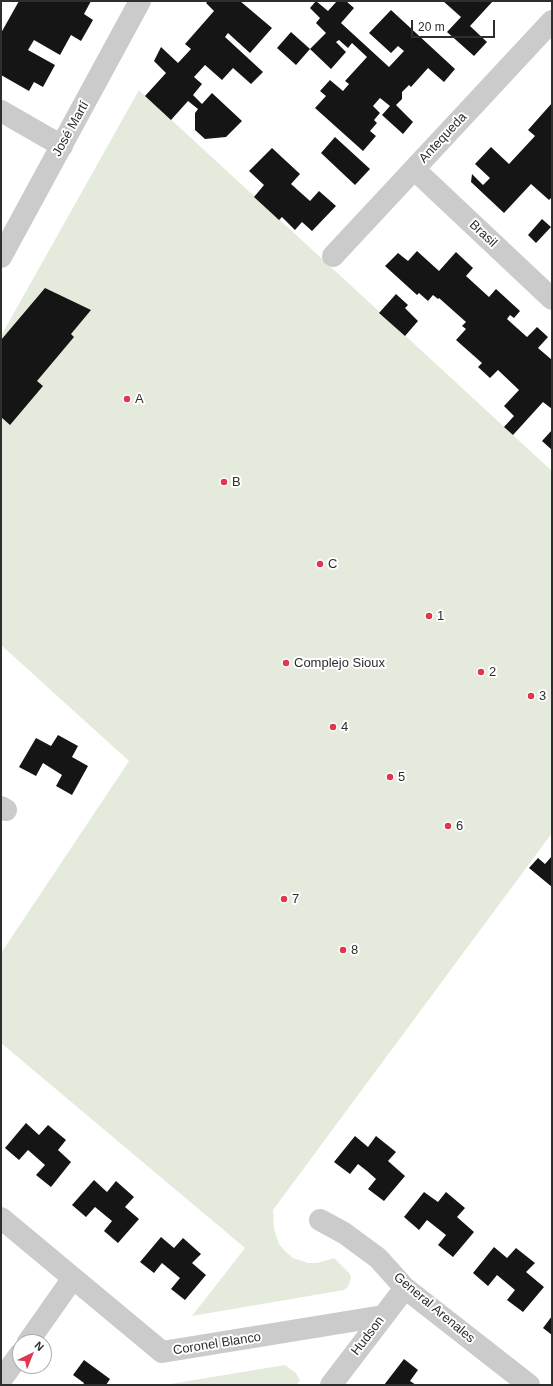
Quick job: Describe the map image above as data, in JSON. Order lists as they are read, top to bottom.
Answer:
{
  "streets": {
    "street": [
      "José Martí",
      "Antequeda",
      "Brasil",
      "General Arenales",
      "Hudson",
      "Coronel Blanco"
    ]
  },
  "crossings": [
    ["Antequeda", "Brasil"],
    ["General Arenales", "Hudson"],
    ["Hudson", "Coronel Blanco"]
  ],
  "places": [
    "A",
    "B",
    "C",
    "1",
    "Complejo Sioux",
    "2",
    "3",
    "4",
    "5",
    "6",
    "7",
    "8"
  ],
  "scale_bar": "20 m",
  "north": "top right"
}
